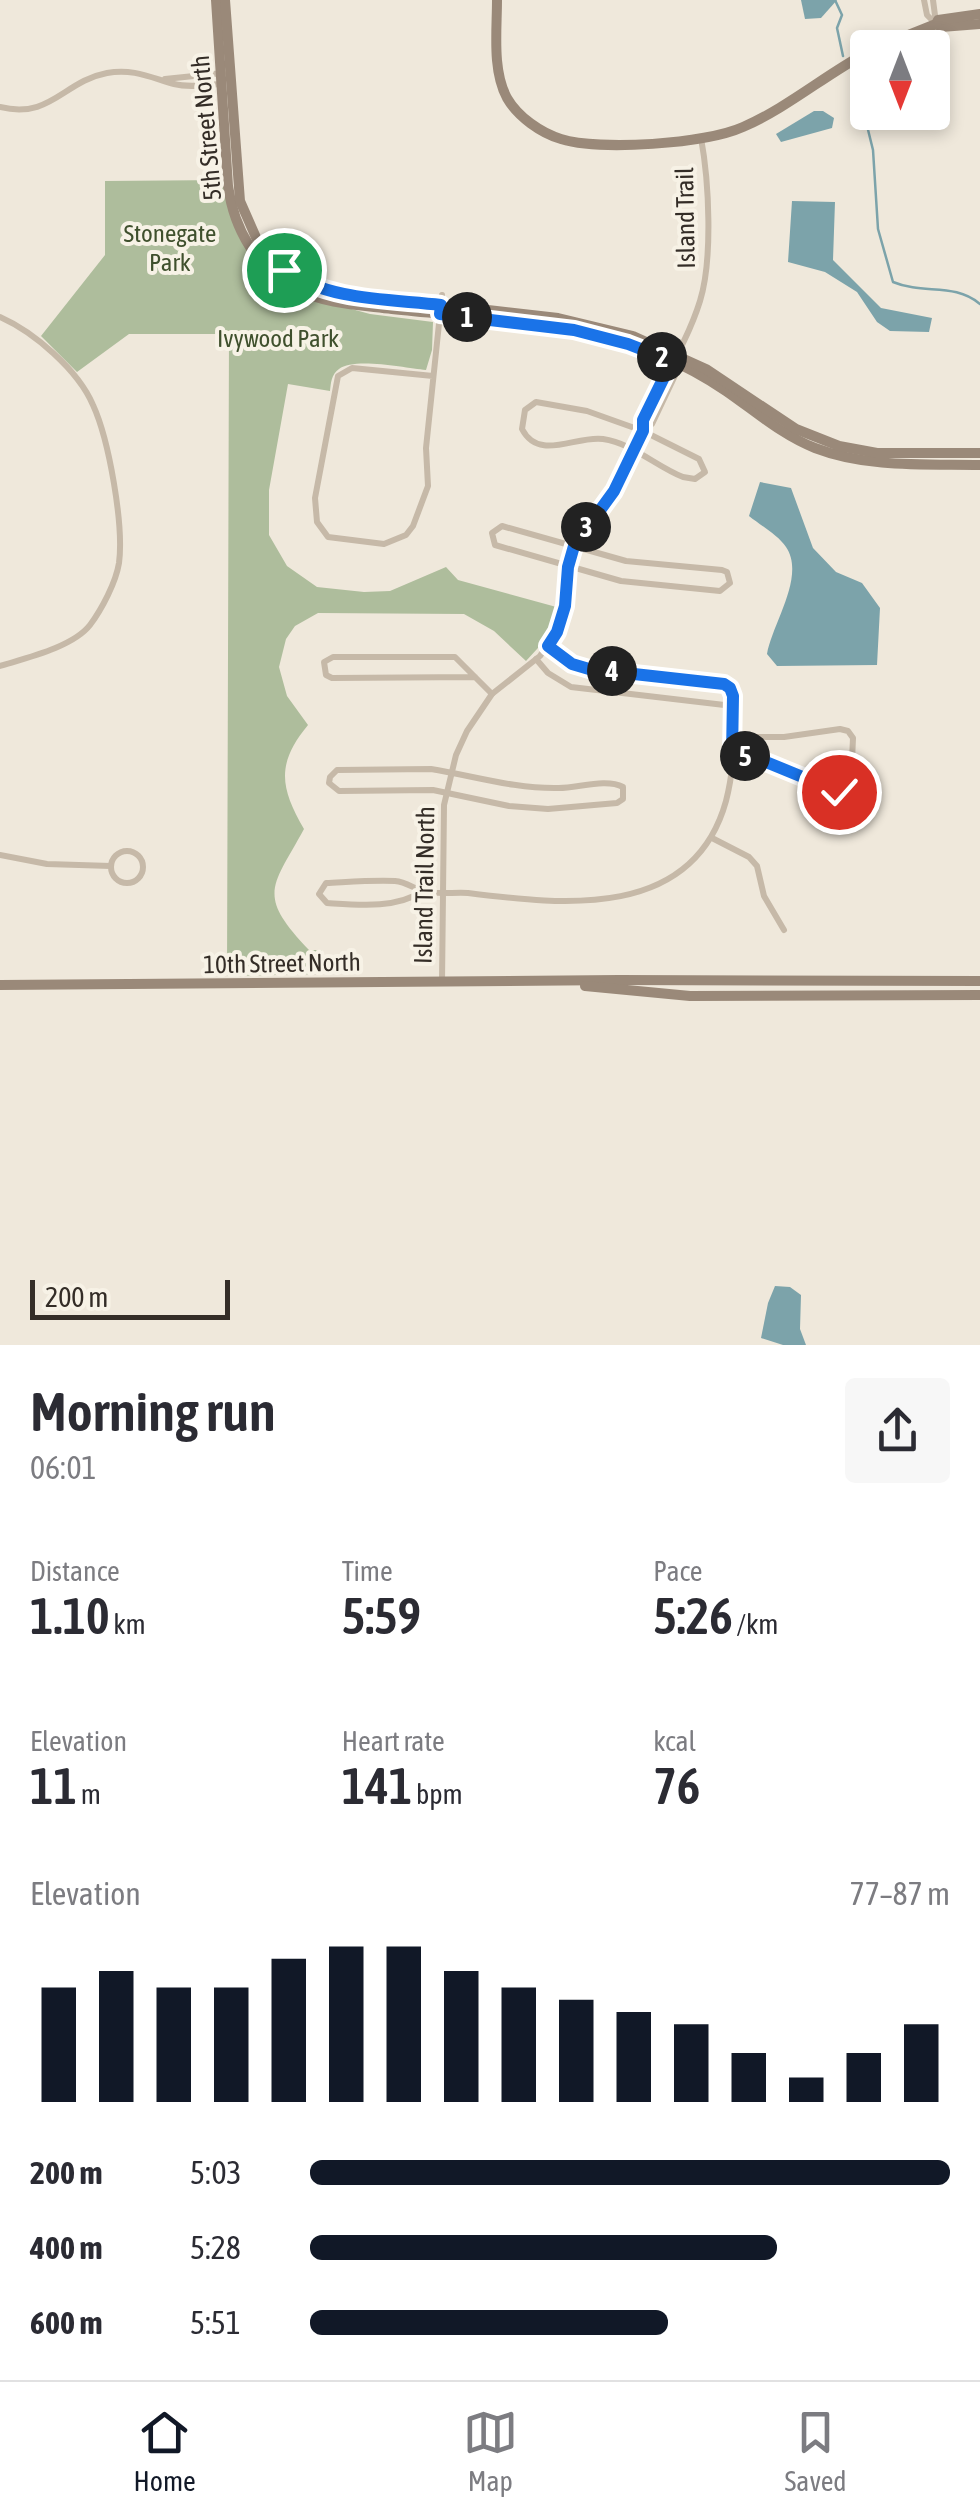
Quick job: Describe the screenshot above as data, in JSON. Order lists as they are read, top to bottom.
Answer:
{
  "streets": {
    "street": [
      "5th Street North",
      "Island Trail",
      "Island Trail North",
      "10th Street North"
    ]
  },
  "crossings": [
    ["5th Street North", "Island Trail"],
    ["5th Street North", "Island Trail North"],
    ["Island Trail", "Island Trail North"],
    ["Island Trail North", "10th Street North"]
  ],
  "parks": ["Stonegate Park", "Ivywood Park"],
  "scale_bar": "200 m",
  "north": "bottom",
  "page": {
    "pins": [
      "1",
      "2",
      "3",
      "4",
      "5"
    ],
    "scale": "200 m",
    "heading": ["Morning run", "06:01"],
    "stats": [
      ["Distance", "1.10 km"],
      ["Time", "5:59"],
      ["Pace", "5:26 /km"],
      ["Elevation", "11 m"],
      ["Heart rate", "141 bpm"],
      ["kcal", "76"]
    ],
    "chart": ["Elevation", "77–87 m"],
    "list": [
      {
        "name": "200 m",
        "note": "5:03"
      },
      {
        "name": "400 m",
        "note": "5:28"
      },
      {
        "name": "600 m",
        "note": "5:51"
      }
    ],
    "tabs": ["Home", "Map", "Saved"]
  }
}
